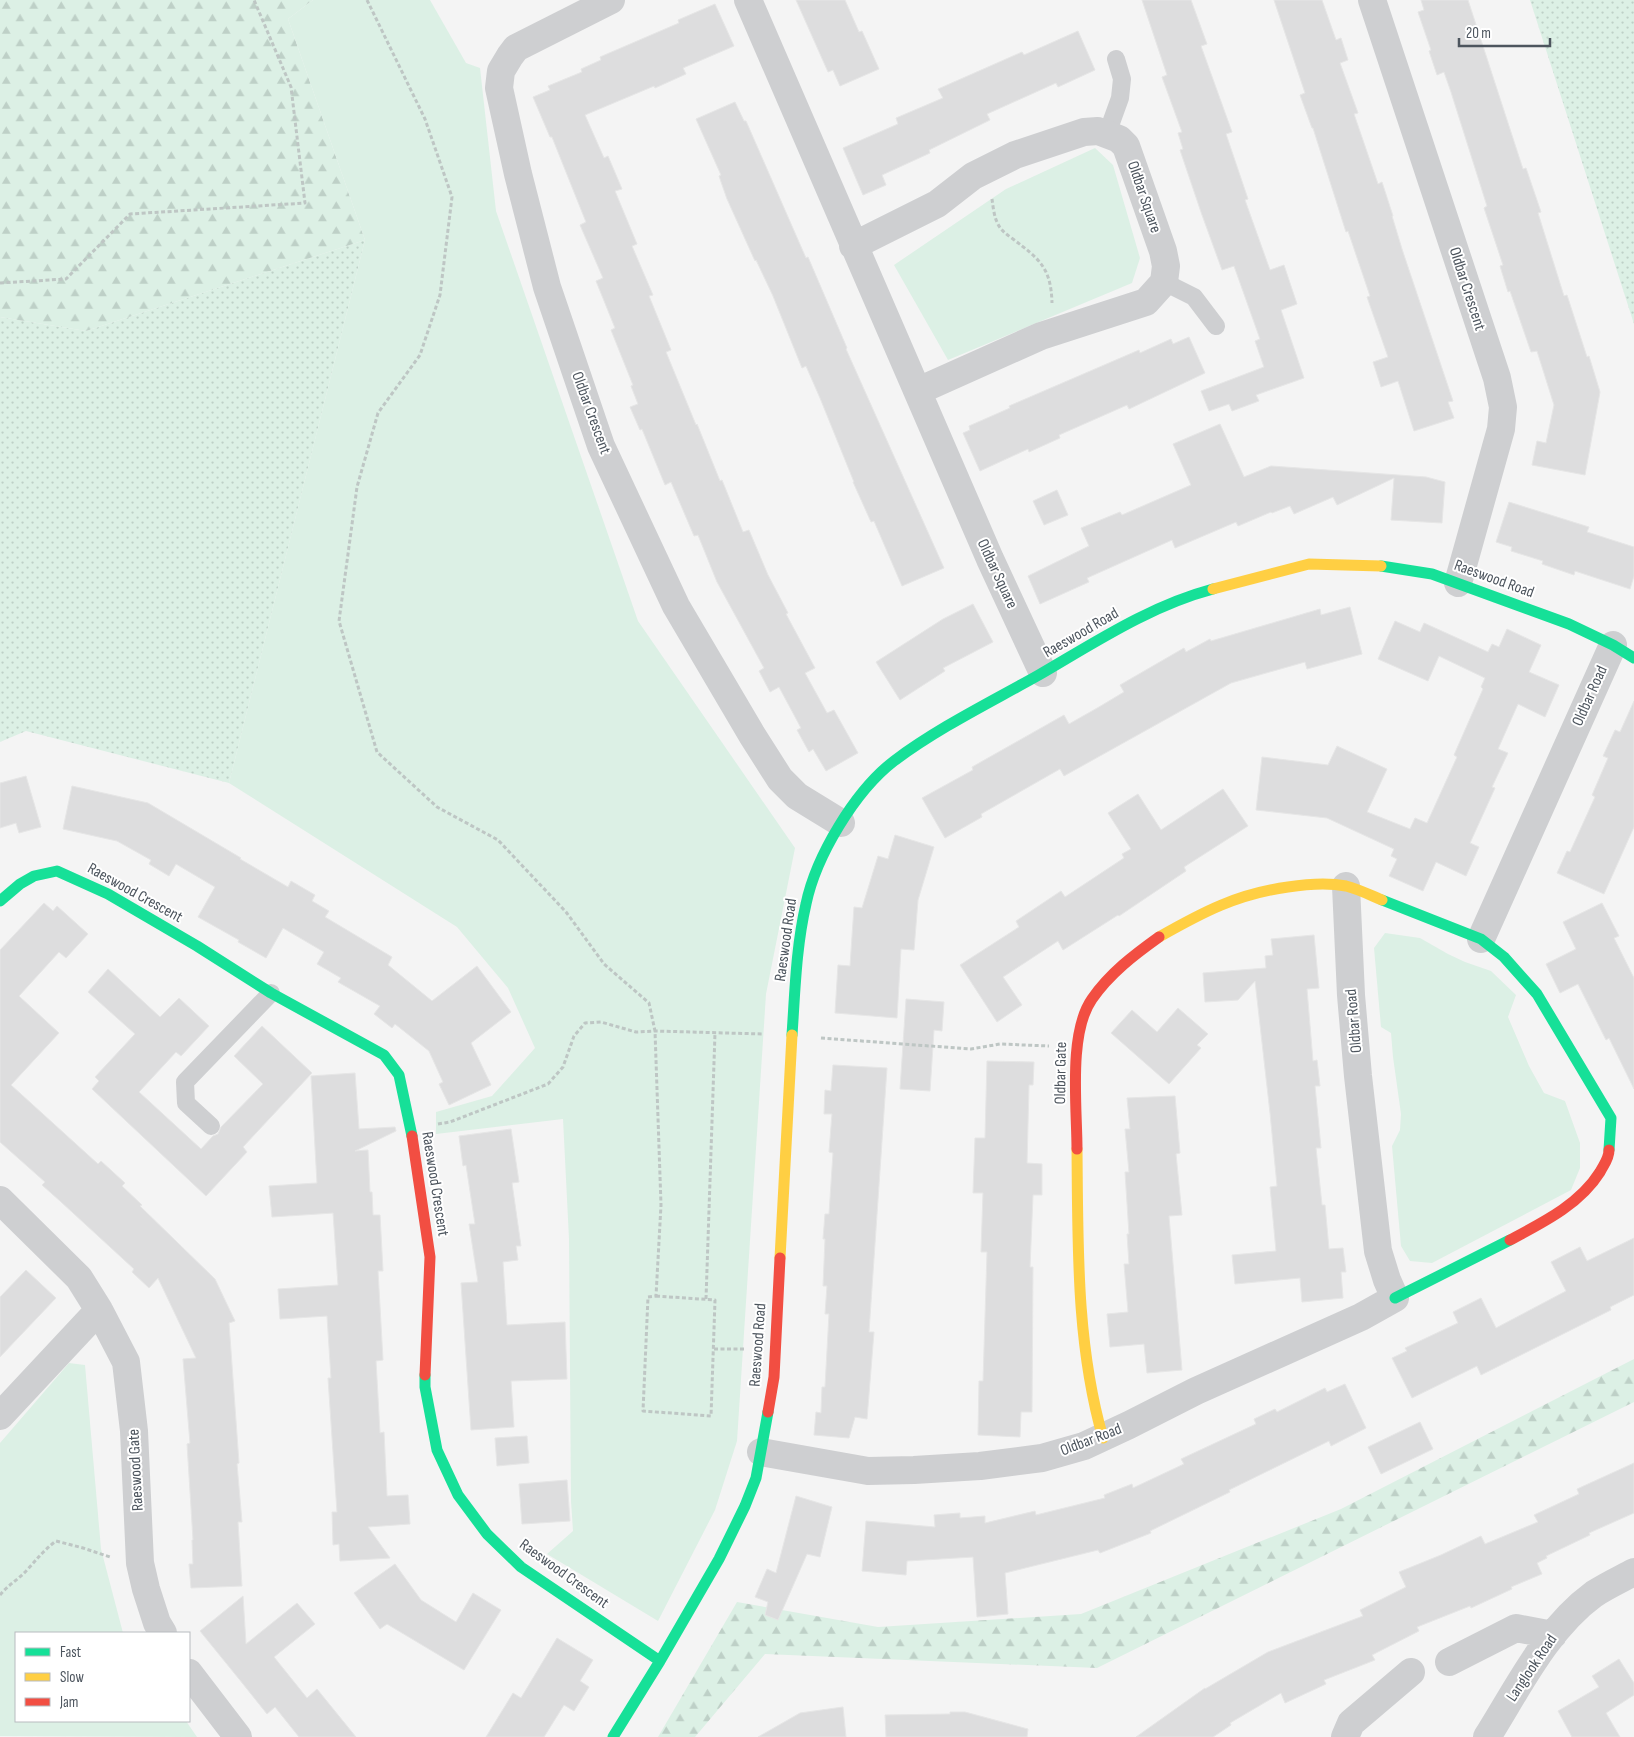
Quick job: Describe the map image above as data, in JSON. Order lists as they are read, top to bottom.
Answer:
{
  "streets": {
    "street": [
      "Oldbar Square",
      "Oldbar Crescent",
      "Raeswood Road",
      "Oldbar Road",
      "Raeswood Crescent",
      "Oldbar Gate",
      "Raeswood Gate",
      "Langlook Road"
    ]
  },
  "crossings": [
    ["Oldbar Square", "Raeswood Road"],
    ["Oldbar Crescent", "Raeswood Road"],
    ["Raeswood Road", "Oldbar Road"],
    ["Raeswood Road", "Raeswood Crescent"],
    ["Oldbar Road", "Oldbar Gate"]
  ],
  "legend": ["Fast", "Slow", "Jam"],
  "scale_bar": "20 m"
}
